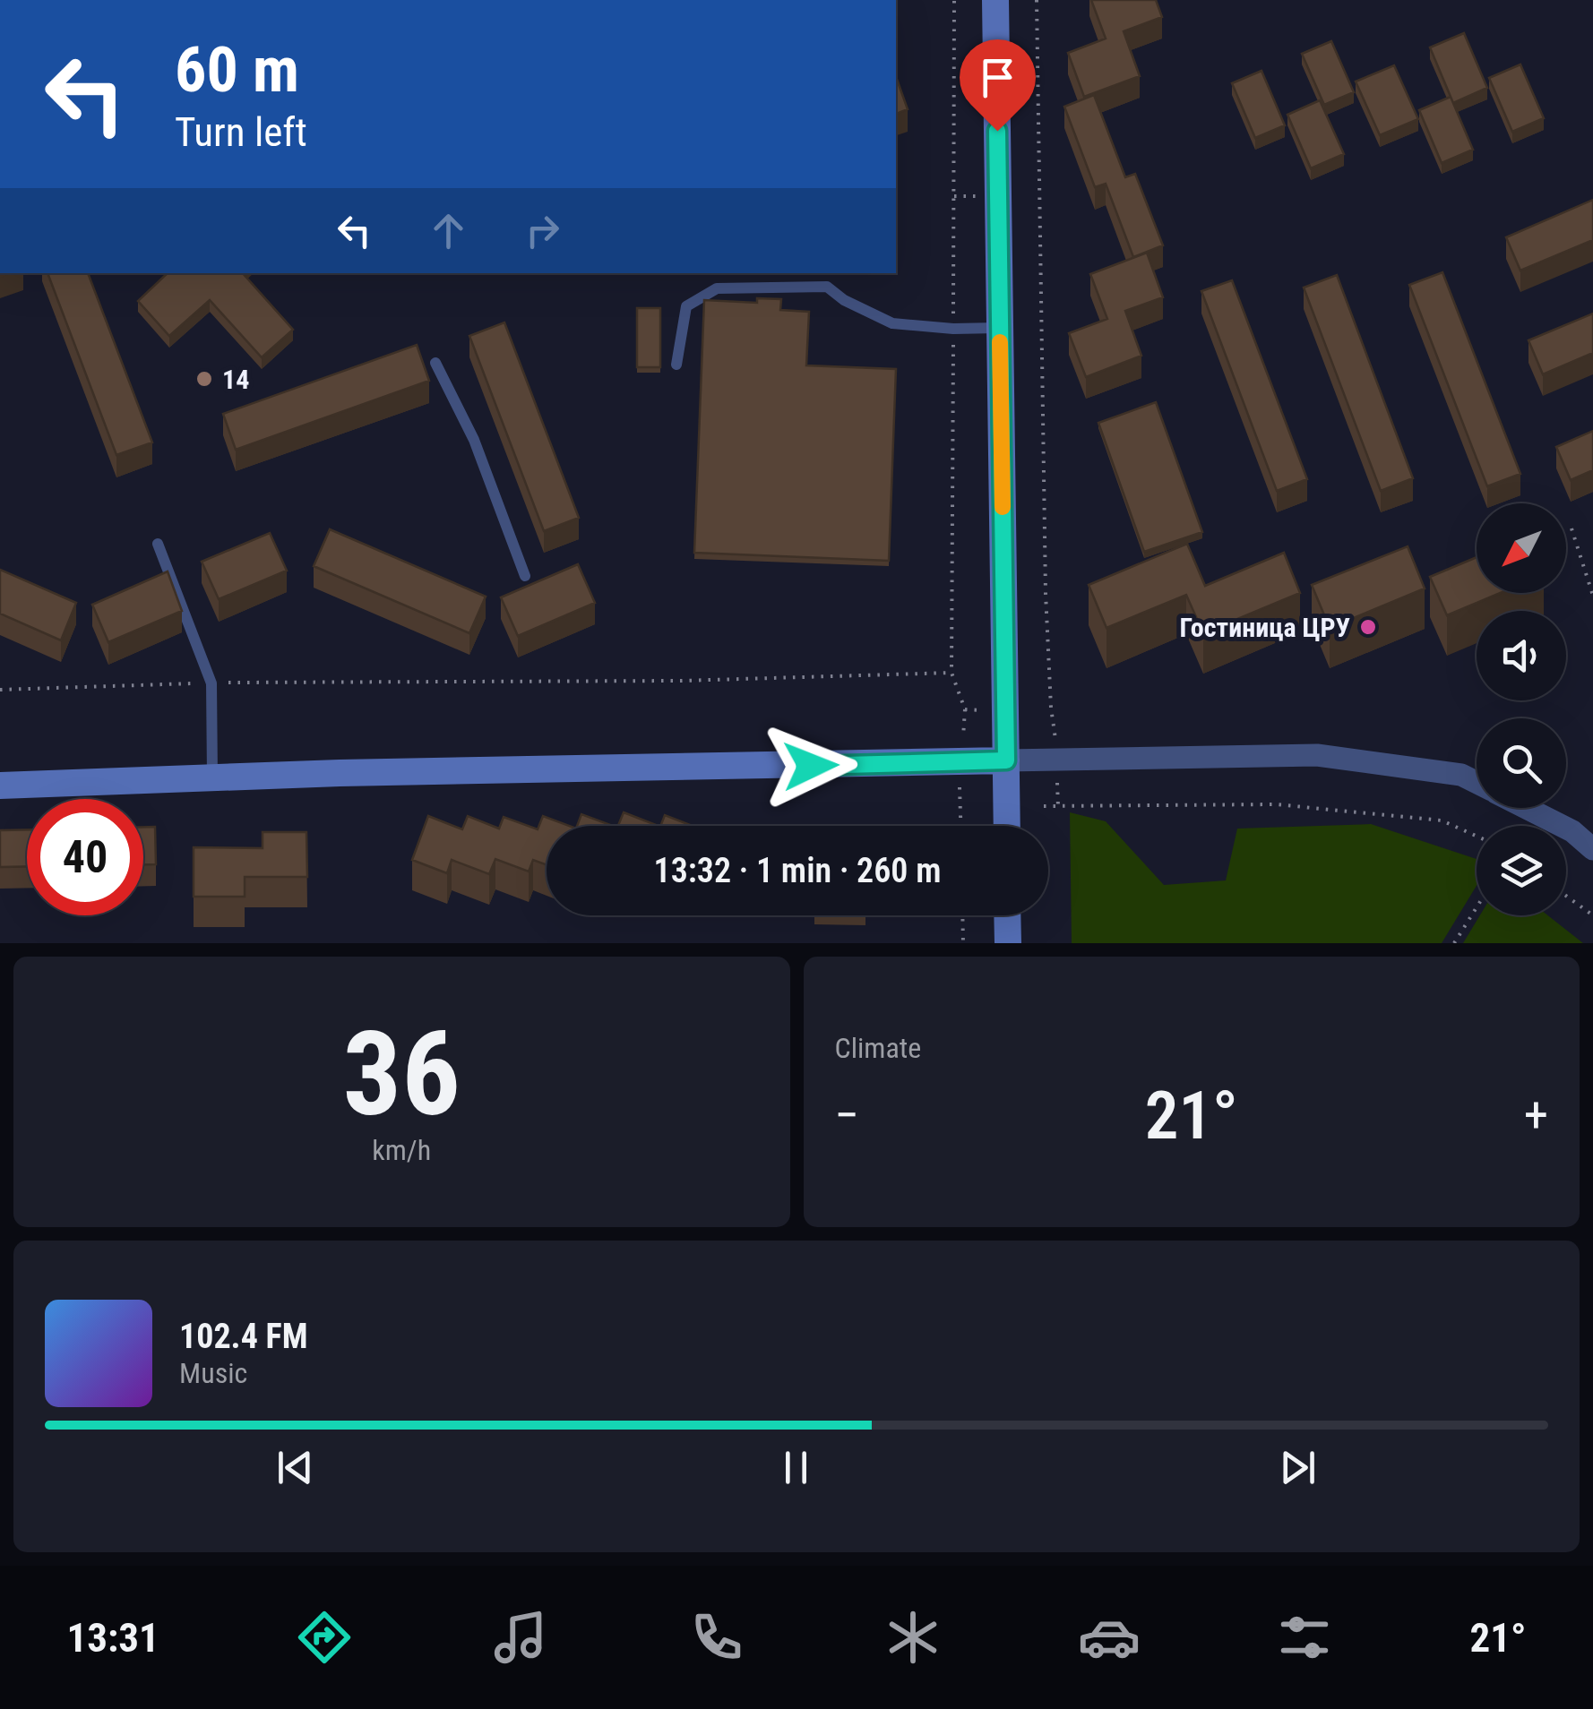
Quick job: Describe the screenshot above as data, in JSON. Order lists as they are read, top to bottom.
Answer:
{
  "places": ["14", "Гостиница ЦРУ"],
  "north": "bottom left",
  "page": {
    "turn": ["60 m", "Turn left"],
    "limit": "40",
    "trip": "13:32 · 1 min · 260 m",
    "tile": [
      ["36", "km/h"],
      "Climate"
    ],
    "heat": ["−", "21°", "+"],
    "song": ["102.4 FM", "Music"],
    "tabs": ["13:31", "21°"]
  }
}
